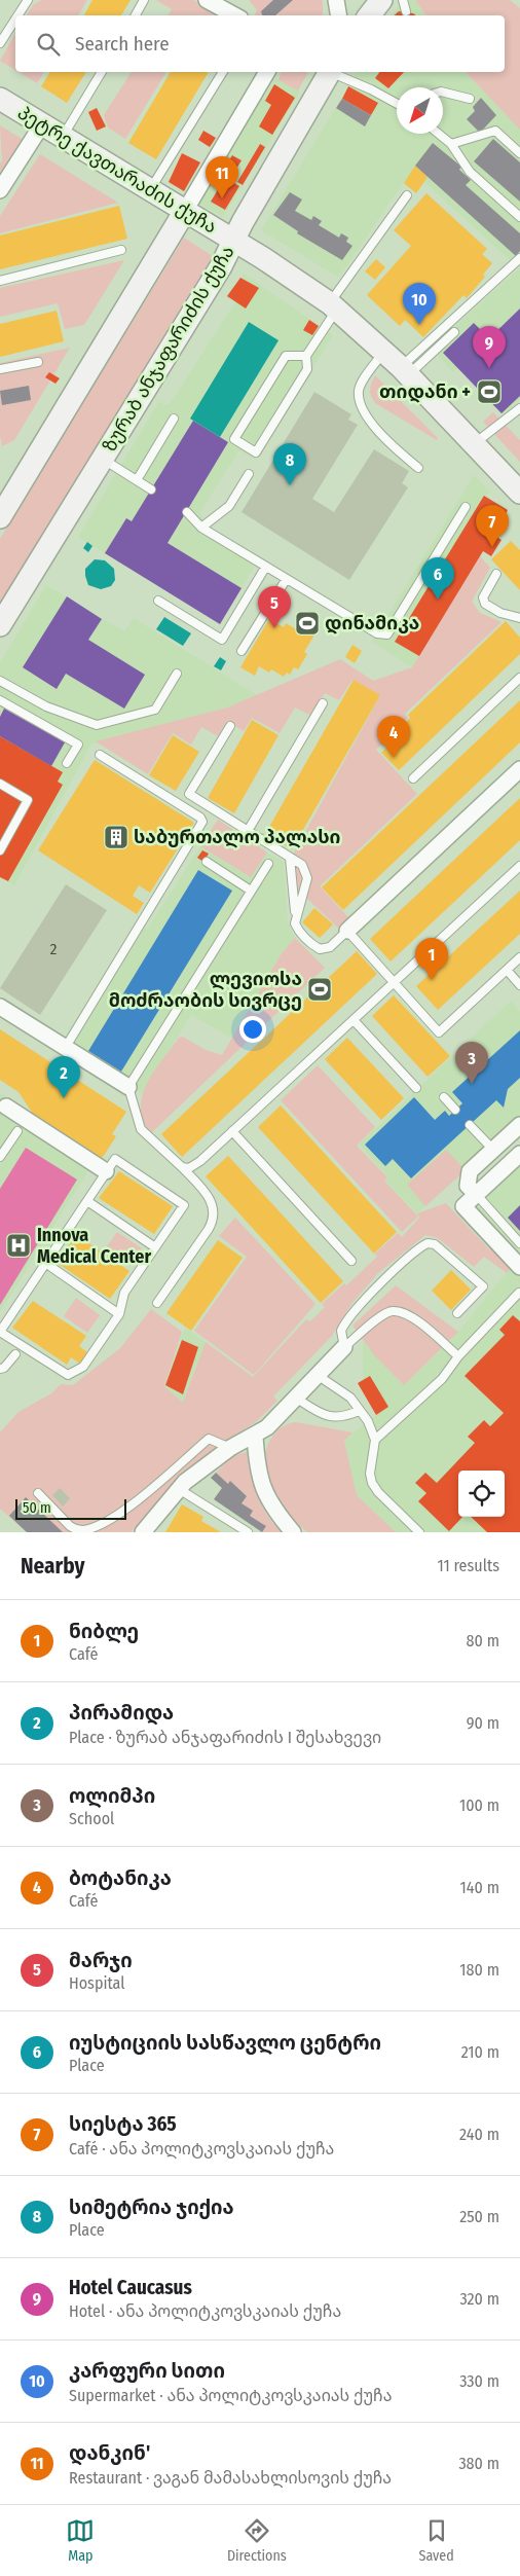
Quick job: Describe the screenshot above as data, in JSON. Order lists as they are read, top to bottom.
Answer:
{
  "streets": {
    "main road": ["პეტრე ქავთარაძის ქუჩა", "ზურაბ ანჯაფარიძის ქუჩა"]
  },
  "crossings": [
    ["პეტრე ქავთარაძის ქუჩა", "ზურაბ ანჯაფარიძის ქუჩა"]
  ],
  "places": {
    "sports": ["თიდანი +", "დინამიკა", "ლევიოსა მოძრაობის სივრცე"],
    "building": ["საბურთალო პალასი"],
    "hospital": ["Innova Medical Center"]
  },
  "house_numbers": ["2"],
  "scale_bar": "50 m",
  "north": "bottom left",
  "page": {
    "search": "Search here",
    "pins": [
      "11",
      "10",
      "9",
      "8",
      "7",
      "6",
      "5",
      "4",
      "1",
      "3",
      "2"
    ],
    "scale": "50 m",
    "heading": ["Nearby", "11 results"],
    "list": [
      {
        "mark": "1",
        "name": "ნიბლე",
        "note": "Café",
        "value": "80 m"
      },
      {
        "mark": "2",
        "name": "პირამიდა",
        "note": "Place · ზურაბ ანჯაფარიძის I შესახვევი",
        "value": "90 m"
      },
      {
        "mark": "3",
        "name": "ოლიმპი",
        "note": "School",
        "value": "100 m"
      },
      {
        "mark": "4",
        "name": "ბოტანიკა",
        "note": "Café",
        "value": "140 m"
      },
      {
        "mark": "5",
        "name": "მარჯი",
        "note": "Hospital",
        "value": "180 m"
      },
      {
        "mark": "6",
        "name": "იუსტიციის სასწავლო ცენტრი",
        "note": "Place",
        "value": "210 m"
      },
      {
        "mark": "7",
        "name": "სიესტა 365",
        "note": "Café · ანა პოლიტკოვსკაიას ქუჩა",
        "value": "240 m"
      },
      {
        "mark": "8",
        "name": "სიმეტრია ჯიქია",
        "note": "Place",
        "value": "250 m"
      },
      {
        "mark": "9",
        "name": "Hotel Caucasus",
        "note": "Hotel · ანა პოლიტკოვსკაიას ქუჩა",
        "value": "320 m"
      },
      {
        "mark": "10",
        "name": "კარფური სითი",
        "note": "Supermarket · ანა პოლიტკოვსკაიას ქუჩა",
        "value": "330 m"
      },
      {
        "mark": "11",
        "name": "დანკინ'",
        "note": "Restaurant · ვაგან მამასახლისოვის ქუჩა",
        "value": "380 m"
      }
    ],
    "nav": ["Map", "Directions", "Saved"]
  }
}
